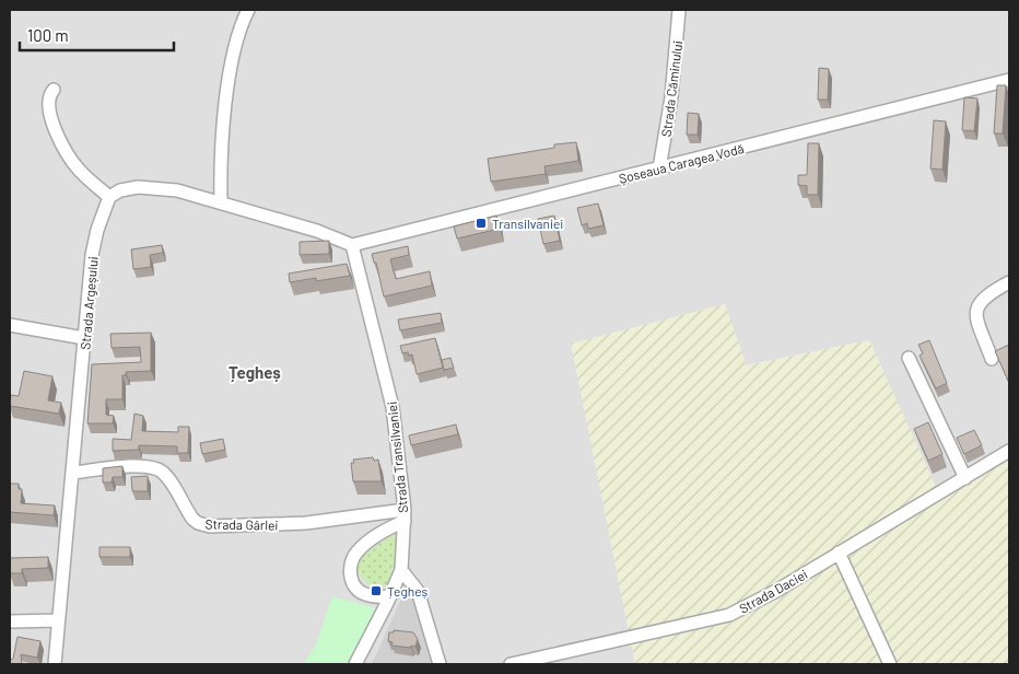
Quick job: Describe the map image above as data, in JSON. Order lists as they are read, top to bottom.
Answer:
{
  "streets": {
    "street": [
      "Strada Căminului",
      "Șoseaua Caragea Vodă",
      "Strada Argeșului",
      "Strada Transilvaniei",
      "Strada Gârlei",
      "Strada Daciei"
    ]
  },
  "crossings": [
    ["Strada Căminului", "Șoseaua Caragea Vodă"],
    ["Șoseaua Caragea Vodă", "Strada Transilvaniei"],
    ["Strada Argeșului", "Strada Gârlei"],
    ["Strada Transilvaniei", "Strada Gârlei"]
  ],
  "districts": ["Țegheș"],
  "places": {
    "transit": ["Transilvaniei", "Țegheș"]
  },
  "scale_bar": "100 m"
}
